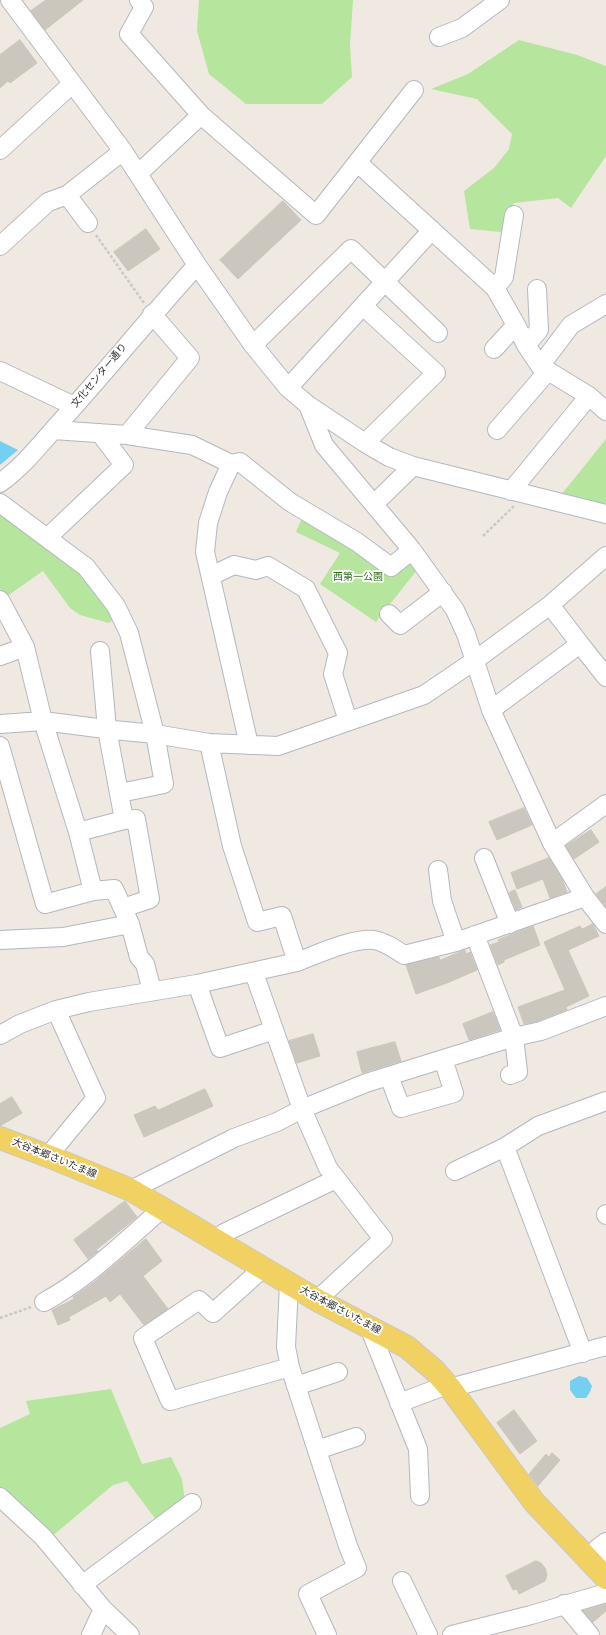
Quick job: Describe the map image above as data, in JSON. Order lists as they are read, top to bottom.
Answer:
{
  "streets": {
    "main road": ["大谷本郷さいたま線"],
    "street": ["文化センター通り"]
  },
  "parks": ["西第一公園"]
}
